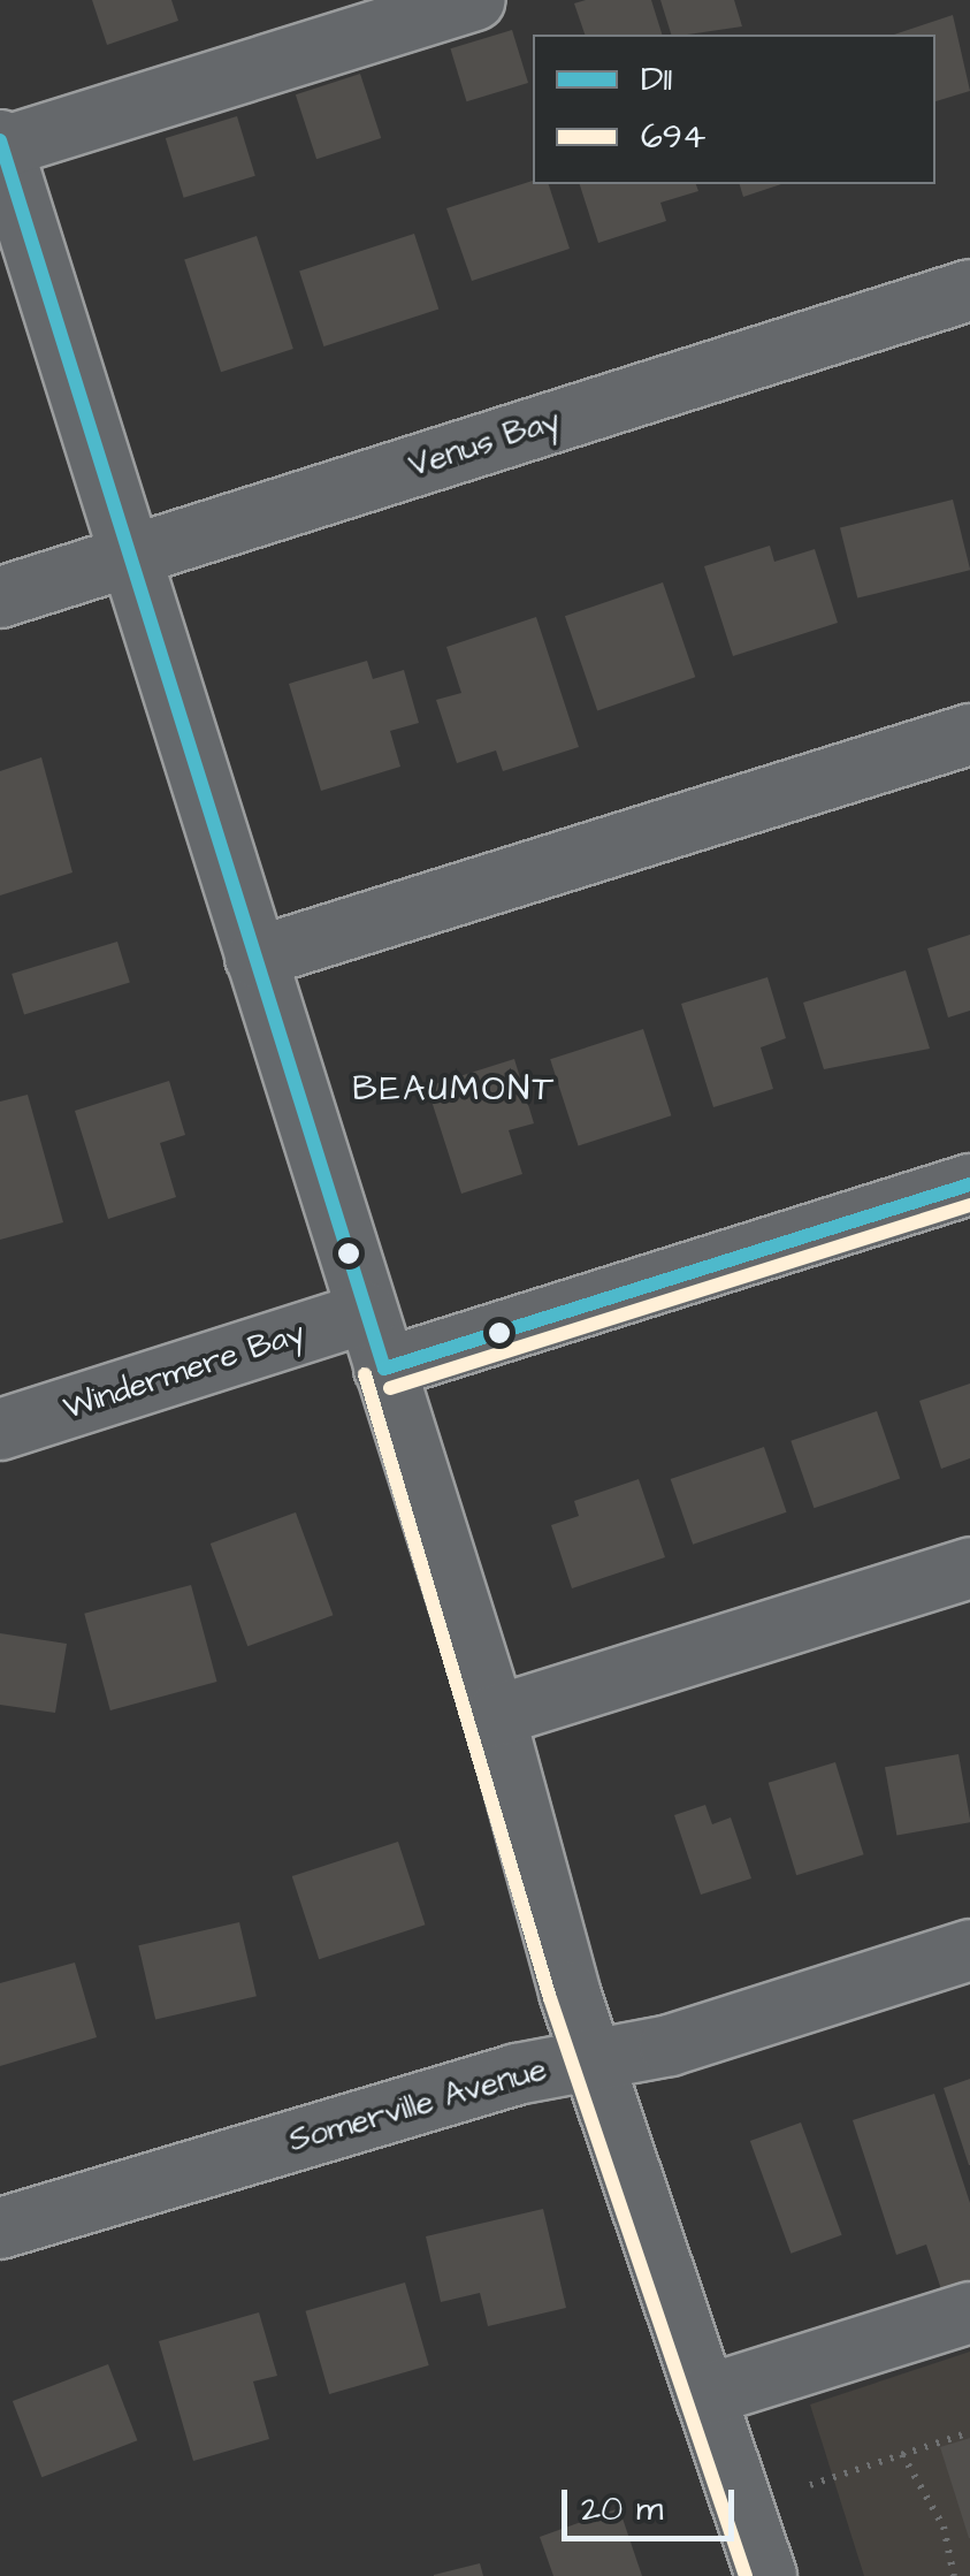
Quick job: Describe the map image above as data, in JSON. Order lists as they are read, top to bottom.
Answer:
{
  "streets": {
    "street": ["Venus Bay", "Windermere Bay", "Somerville Avenue"]
  },
  "districts": ["BEAUMONT"],
  "lines": ["transit line D11", "transit line 694"],
  "legend": ["D11", "694"],
  "scale_bar": "20 m"
}
